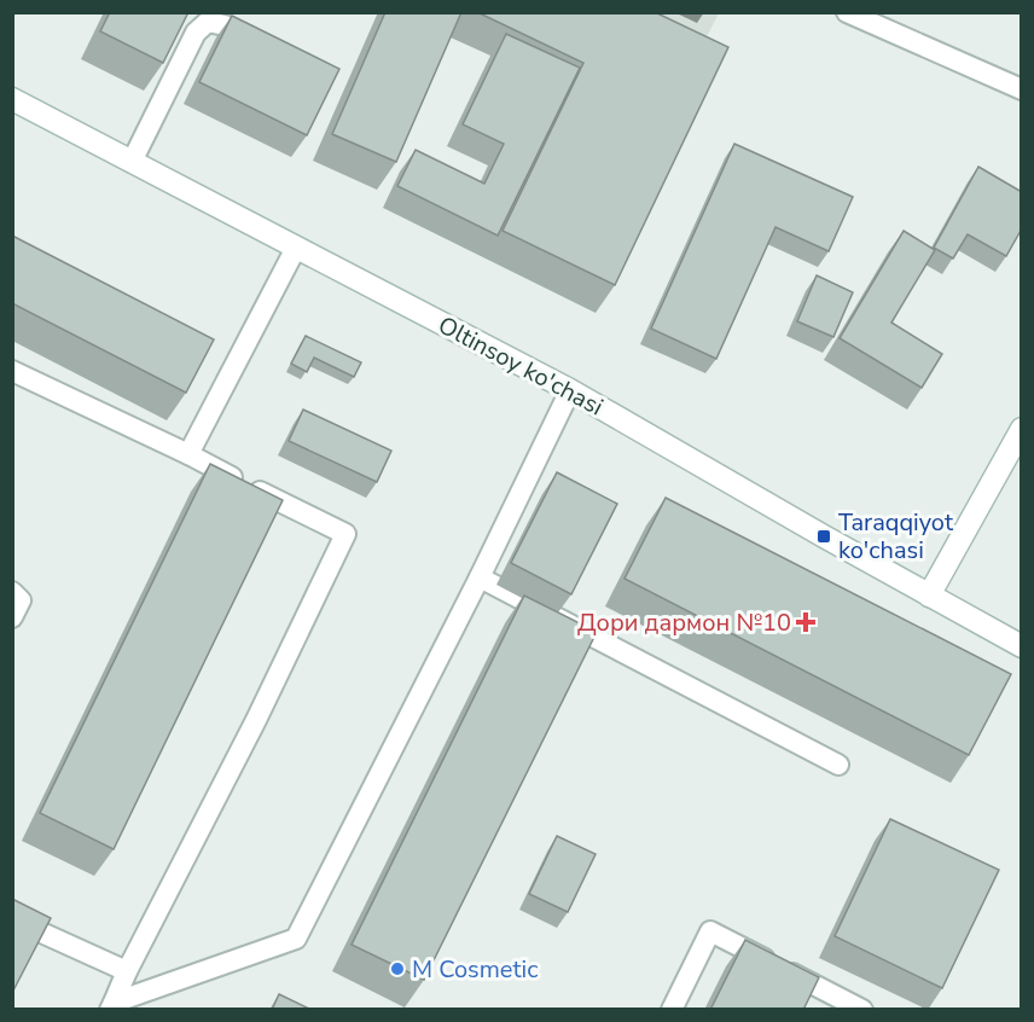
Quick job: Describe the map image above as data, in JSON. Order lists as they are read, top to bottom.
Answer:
{
  "streets": {
    "street": ["Oltinsoy ko'chasi"]
  },
  "places": {
    "transit": ["Taraqqiyot ko'chasi"],
    "health": ["Дори дармон №10"],
    "other": ["M Cosmetic"]
  }
}
